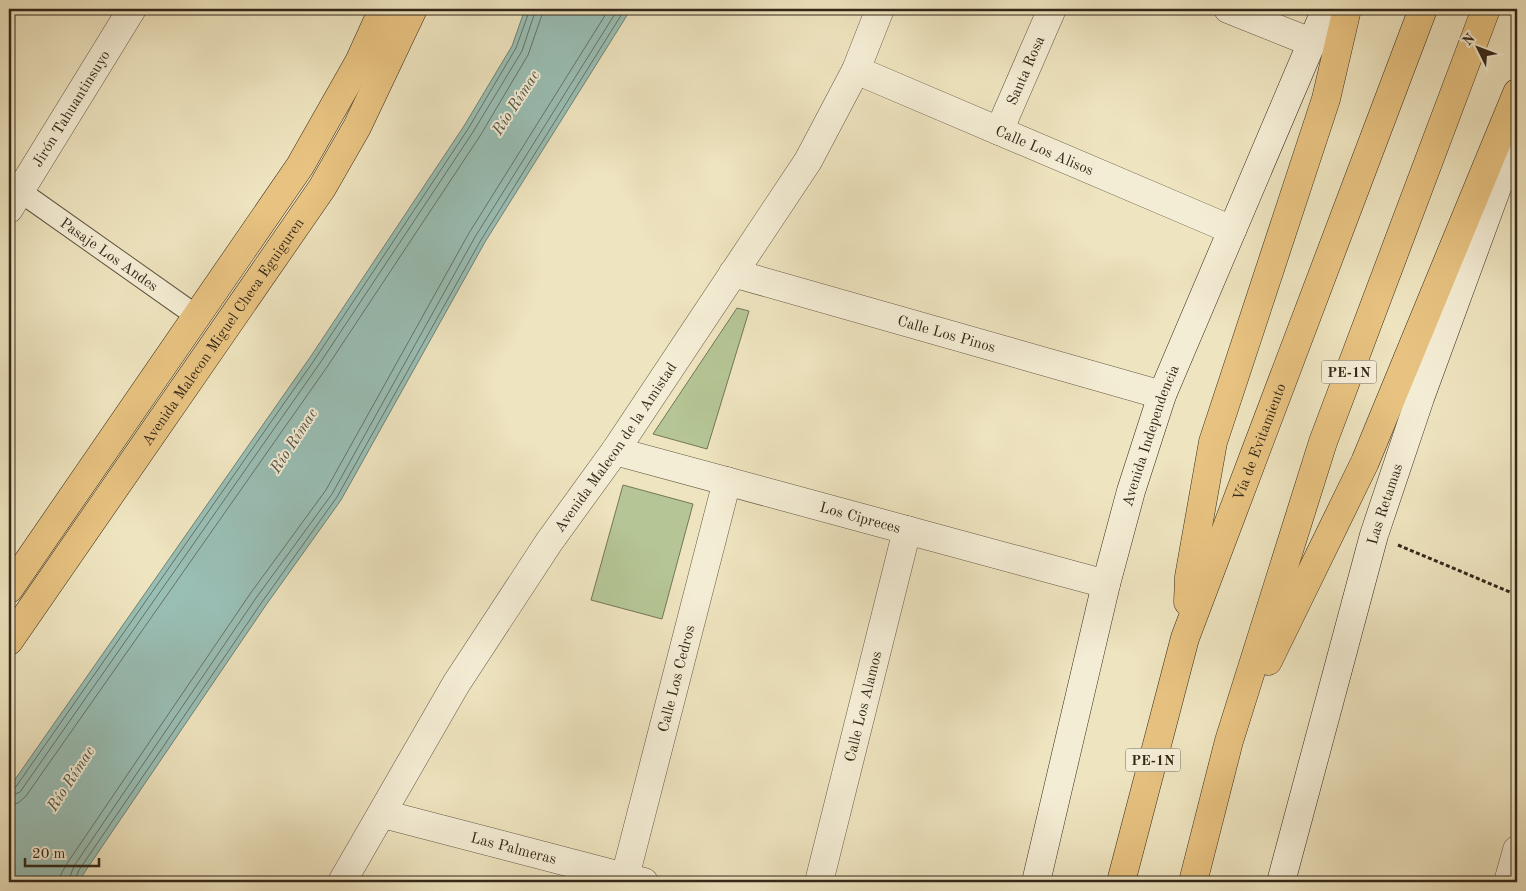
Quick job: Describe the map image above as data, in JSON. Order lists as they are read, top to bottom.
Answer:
{
  "streets": {
    "main road": ["Avenida Malecon Miguel Checa Eguiguren", "PE-1N", "Vía de Evitamiento"],
    "street": [
      "Santa Rosa",
      "Jirón Tahuantinsuyo",
      "Calle Los Alisos",
      "Pasaje Los Andes",
      "Calle Los Pinos",
      "Avenida Independencia",
      "Avenida Malecon de la Amistad",
      "Las Retamas",
      "Los Cipreces",
      "Calle Los Cedros",
      "Calle Los Alamos",
      "Las Palmeras"
    ]
  },
  "crossings": [
    ["Santa Rosa", "Calle Los Alisos"],
    ["Jirón Tahuantinsuyo", "Pasaje Los Andes"],
    ["Calle Los Alisos", "Avenida Independencia"],
    ["Calle Los Alisos", "Avenida Malecon de la Amistad"],
    ["Pasaje Los Andes", "Avenida Malecon Miguel Checa Eguiguren"],
    ["Calle Los Pinos", "Avenida Independencia"],
    ["Calle Los Pinos", "Avenida Malecon de la Amistad"],
    ["Avenida Independencia", "Los Cipreces"],
    ["Avenida Malecon de la Amistad", "Los Cipreces"],
    ["Avenida Malecon de la Amistad", "Las Palmeras"],
    ["Los Cipreces", "Calle Los Cedros"],
    ["Los Cipreces", "Calle Los Alamos"],
    ["Calle Los Cedros", "Las Palmeras"]
  ],
  "water": ["Río Rímac"],
  "scale_bar": "20 m",
  "north": "top left"
}
